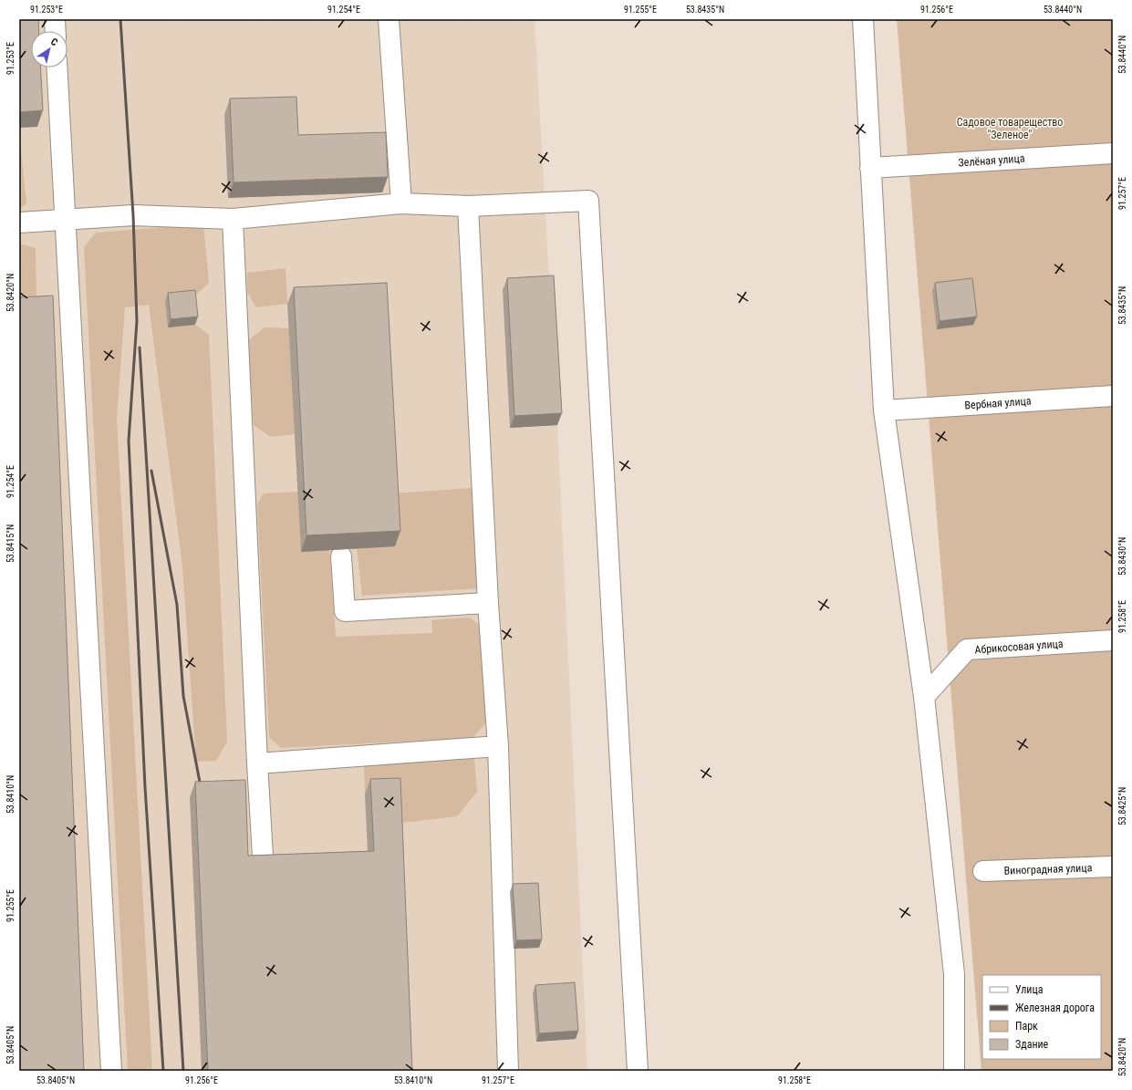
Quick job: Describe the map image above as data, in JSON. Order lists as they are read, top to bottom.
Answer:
{
  "streets": {
    "street": [
      "Зелёная улица",
      "Вербная улица",
      "Абрикосовая улица",
      "Виноградная улица"
    ]
  },
  "parks": ["Садовое товарещество \"Зеленое\""],
  "legend": [
    "Улица",
    "Железная дорога",
    "Парк",
    "Здание"
  ],
  "north": "top right",
  "coordinates": [
    "91.253°E",
    "91.254°E",
    "91.255°E",
    "53.8435°N",
    "91.256°E",
    "53.8440°N",
    "91.257°E",
    "53.8420°N",
    "53.8415°N",
    "53.8430°N",
    "91.258°E",
    "53.8410°N",
    "53.8425°N",
    "53.8405°N"
  ]
}
